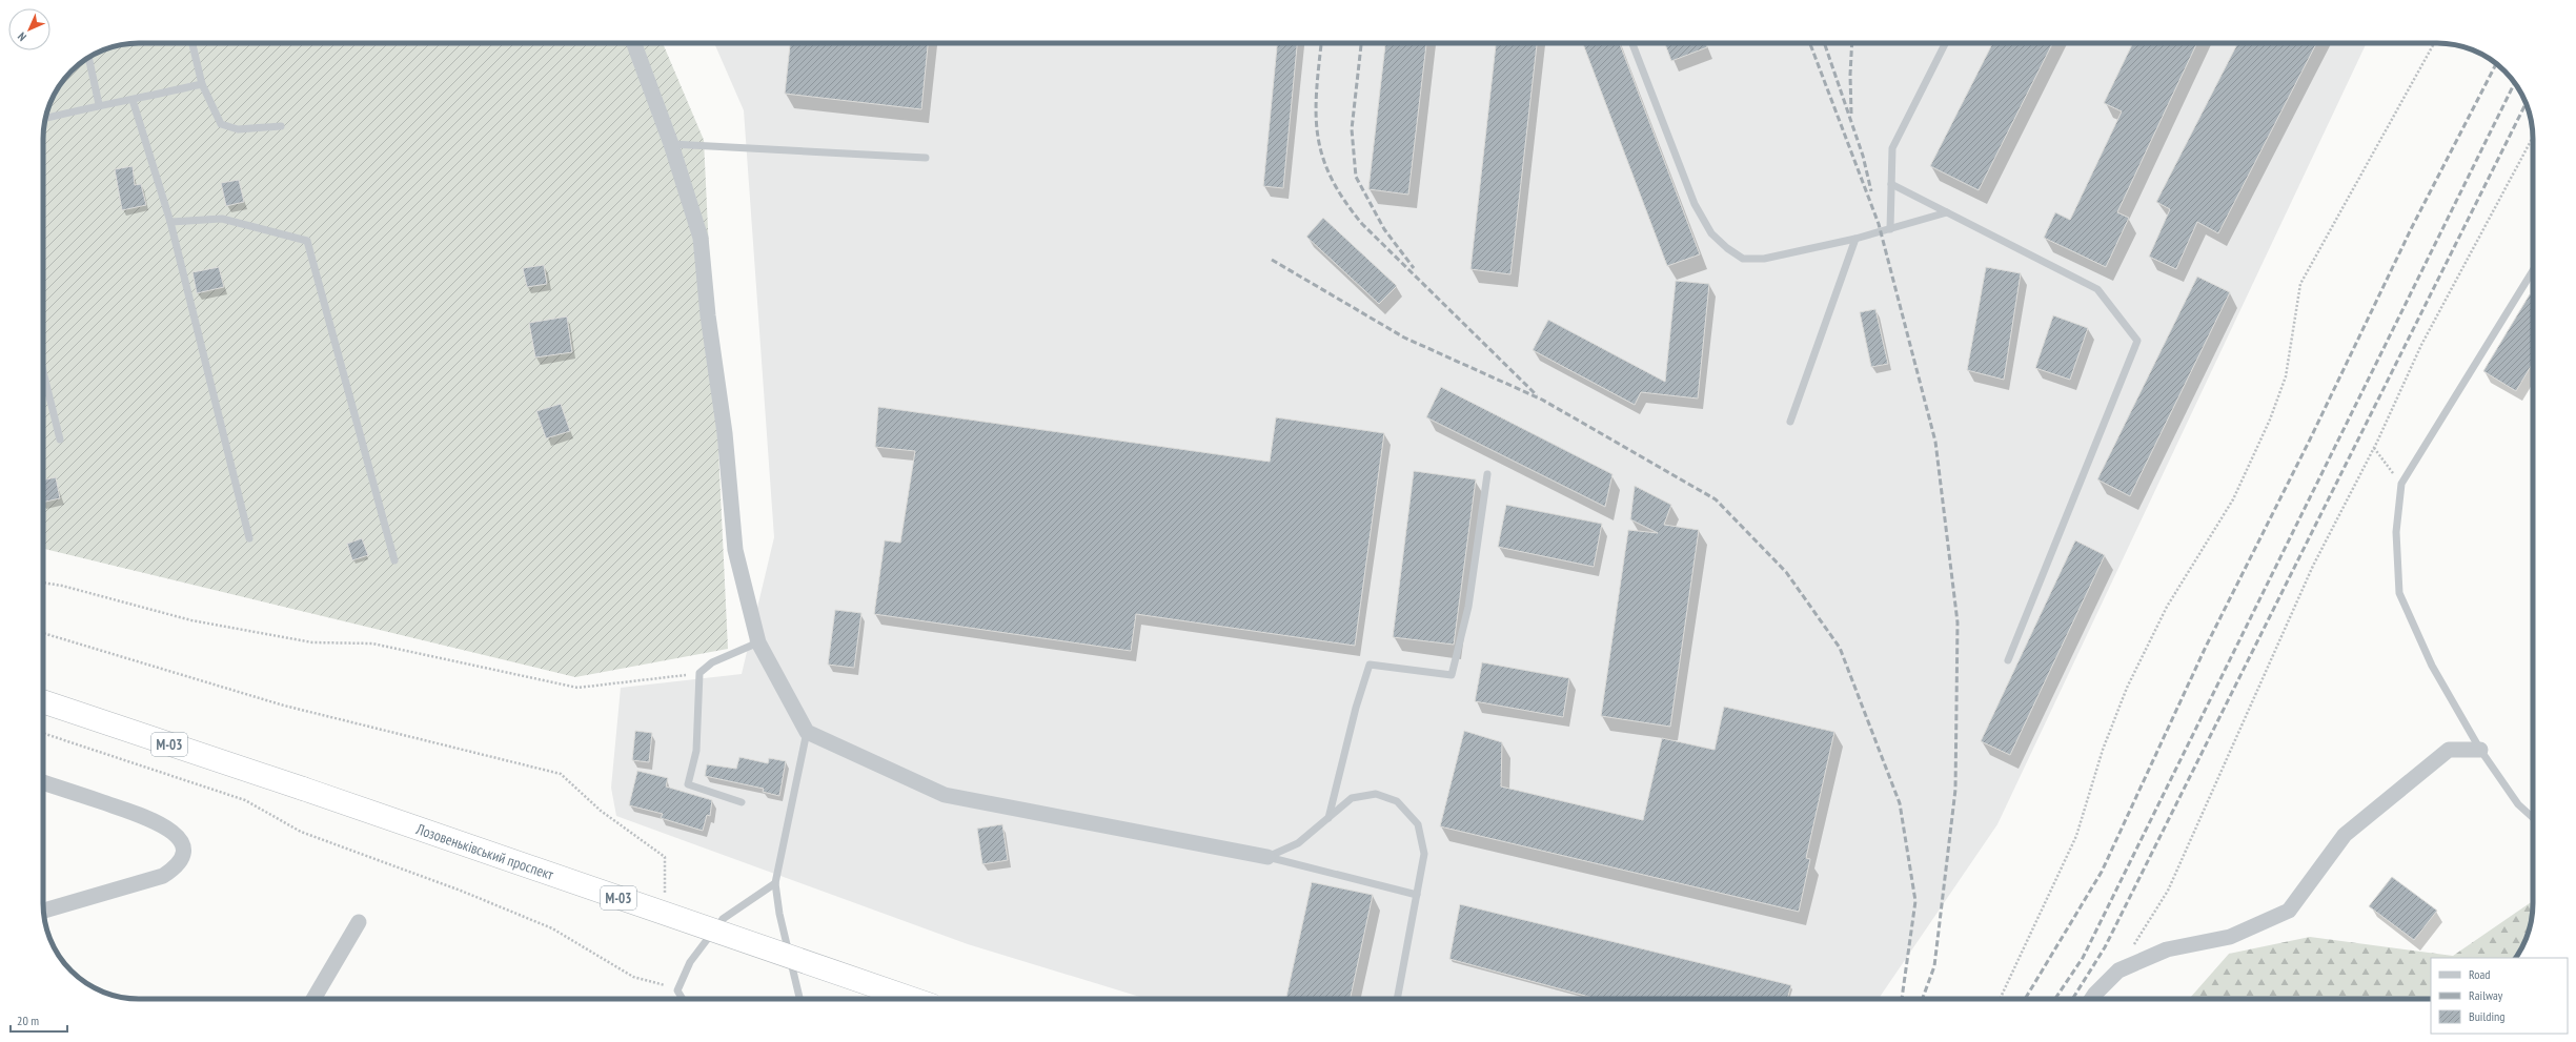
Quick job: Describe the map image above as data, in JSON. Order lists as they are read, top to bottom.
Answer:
{
  "streets": {
    "highway": ["М-03", "Лозовеньківський проспект"]
  },
  "legend": ["Road", "Railway", "Building"],
  "scale_bar": "20 m",
  "north": "bottom left"
}
